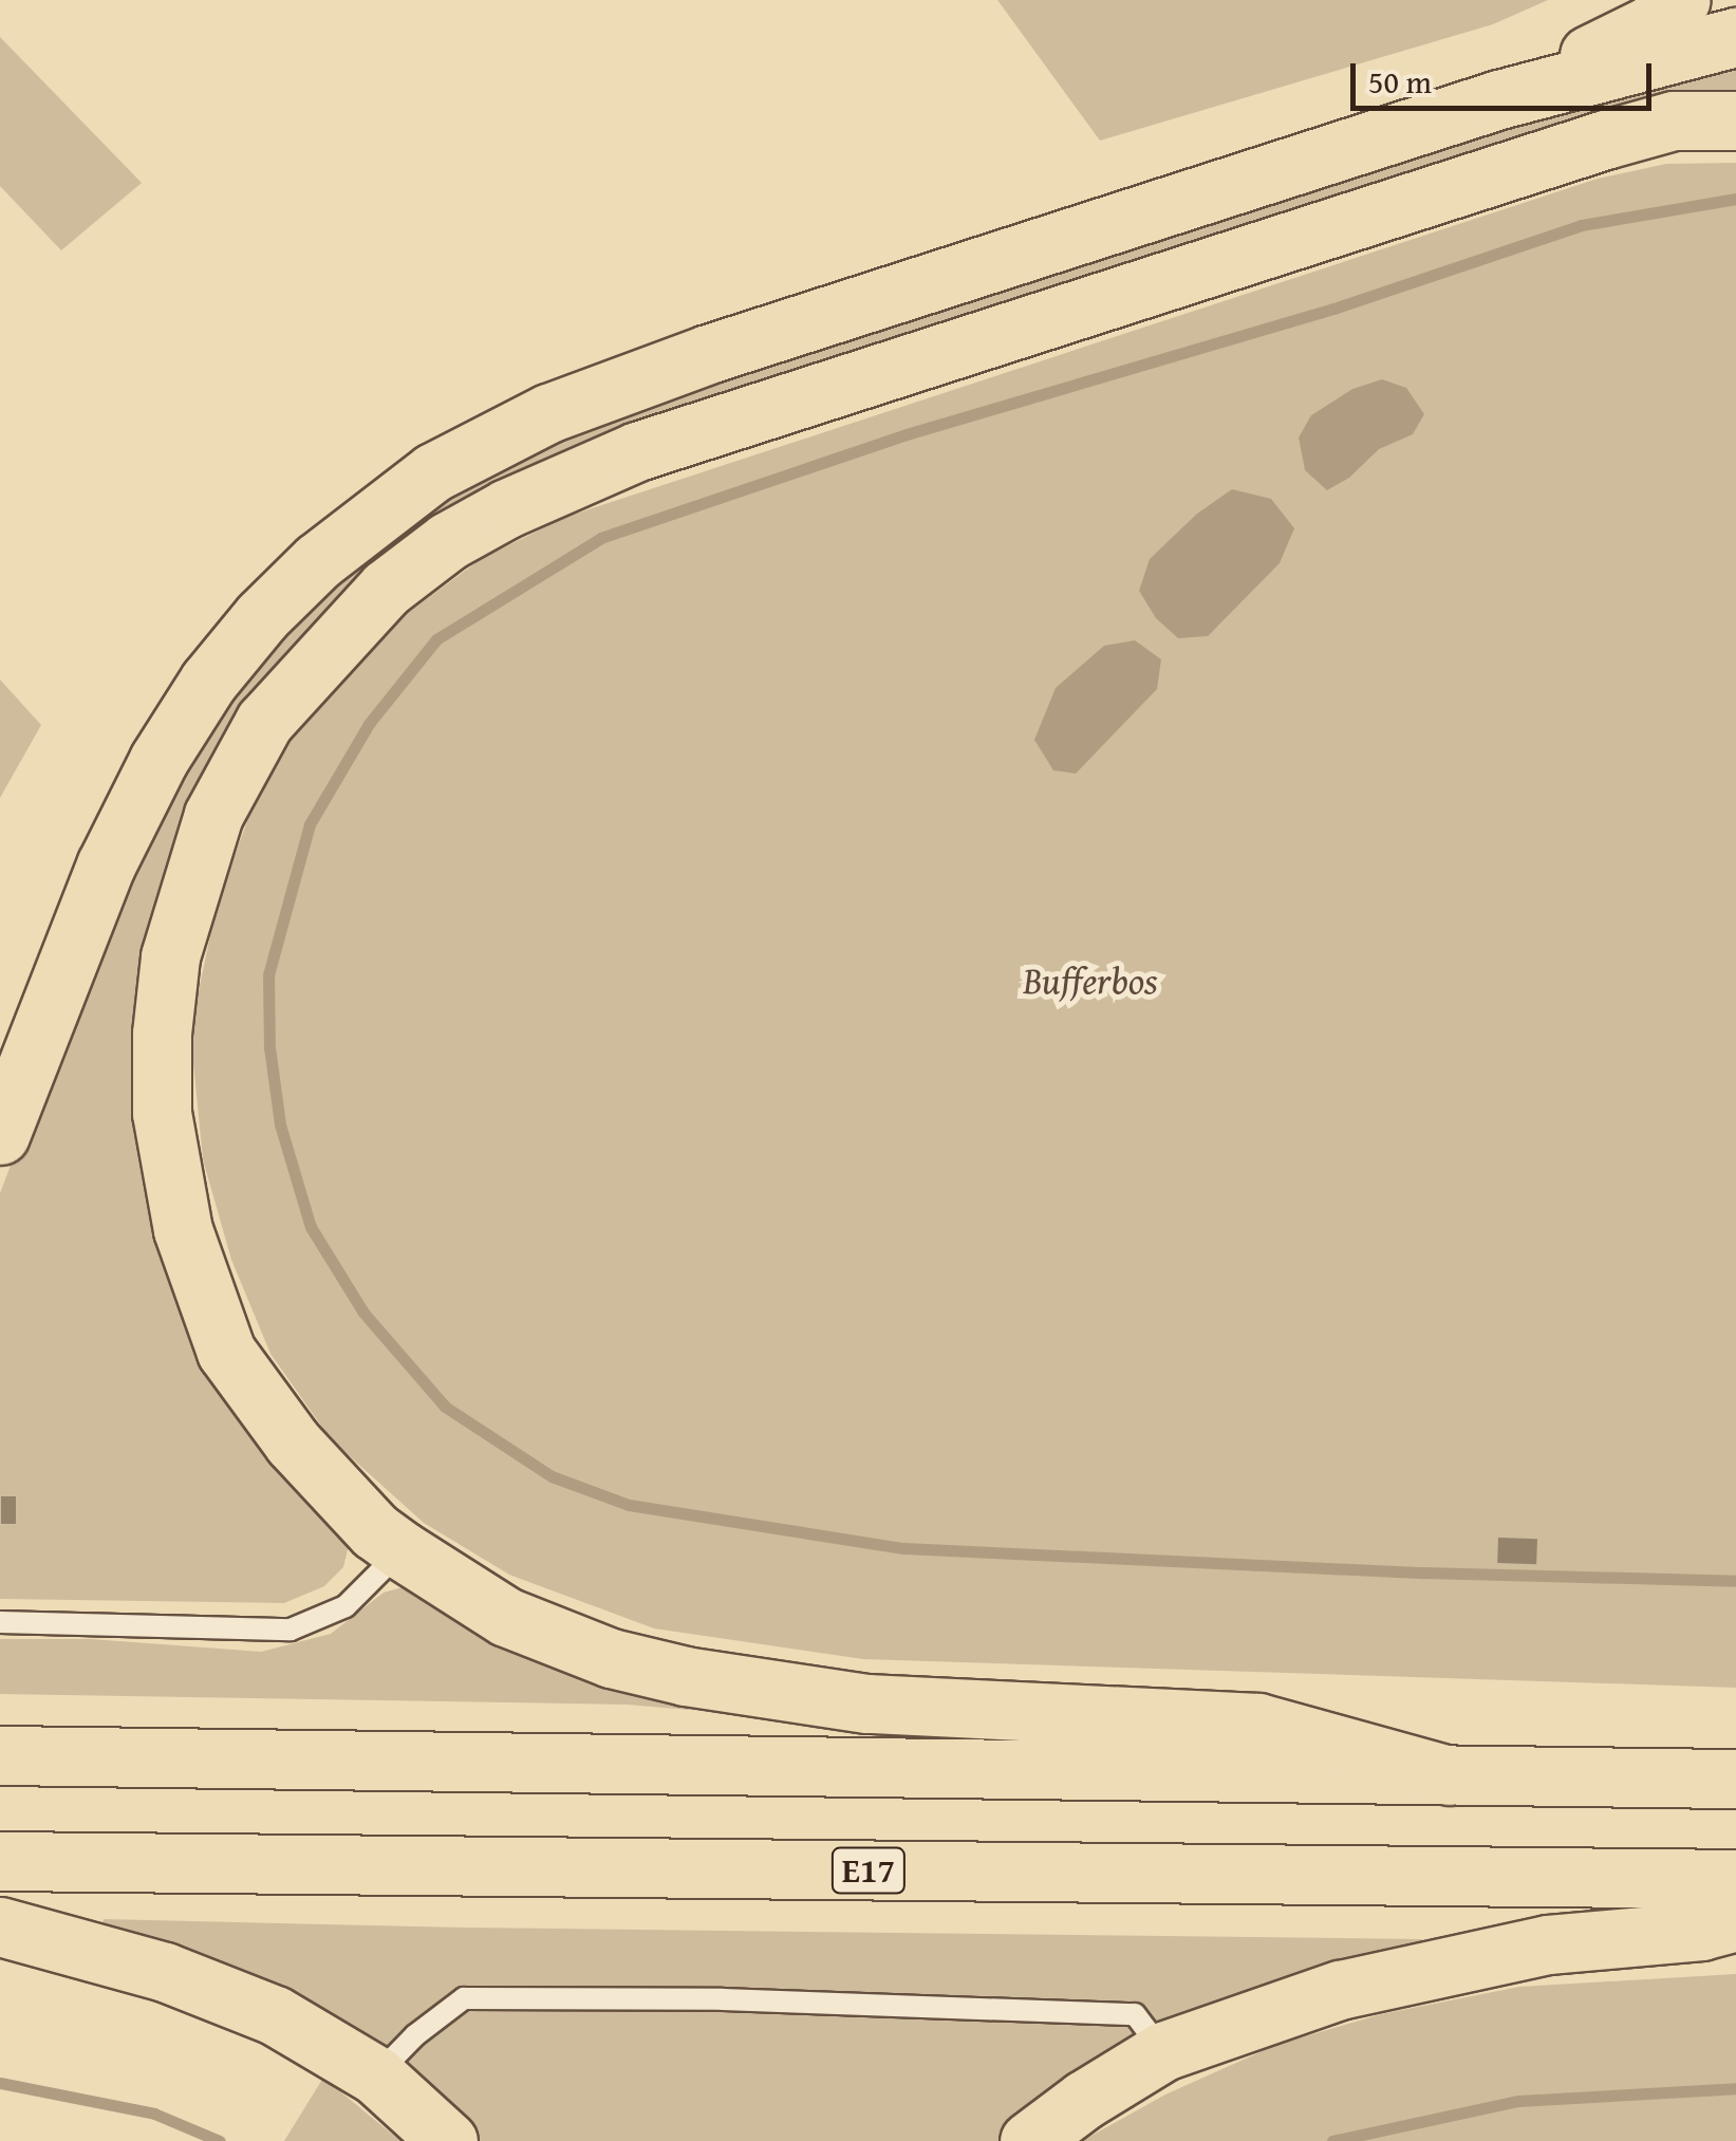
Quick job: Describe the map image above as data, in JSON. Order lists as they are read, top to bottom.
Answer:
{
  "streets": {
    "highway": ["E17"]
  },
  "parks": ["Bufferbos"],
  "scale_bar": "50 m"
}
